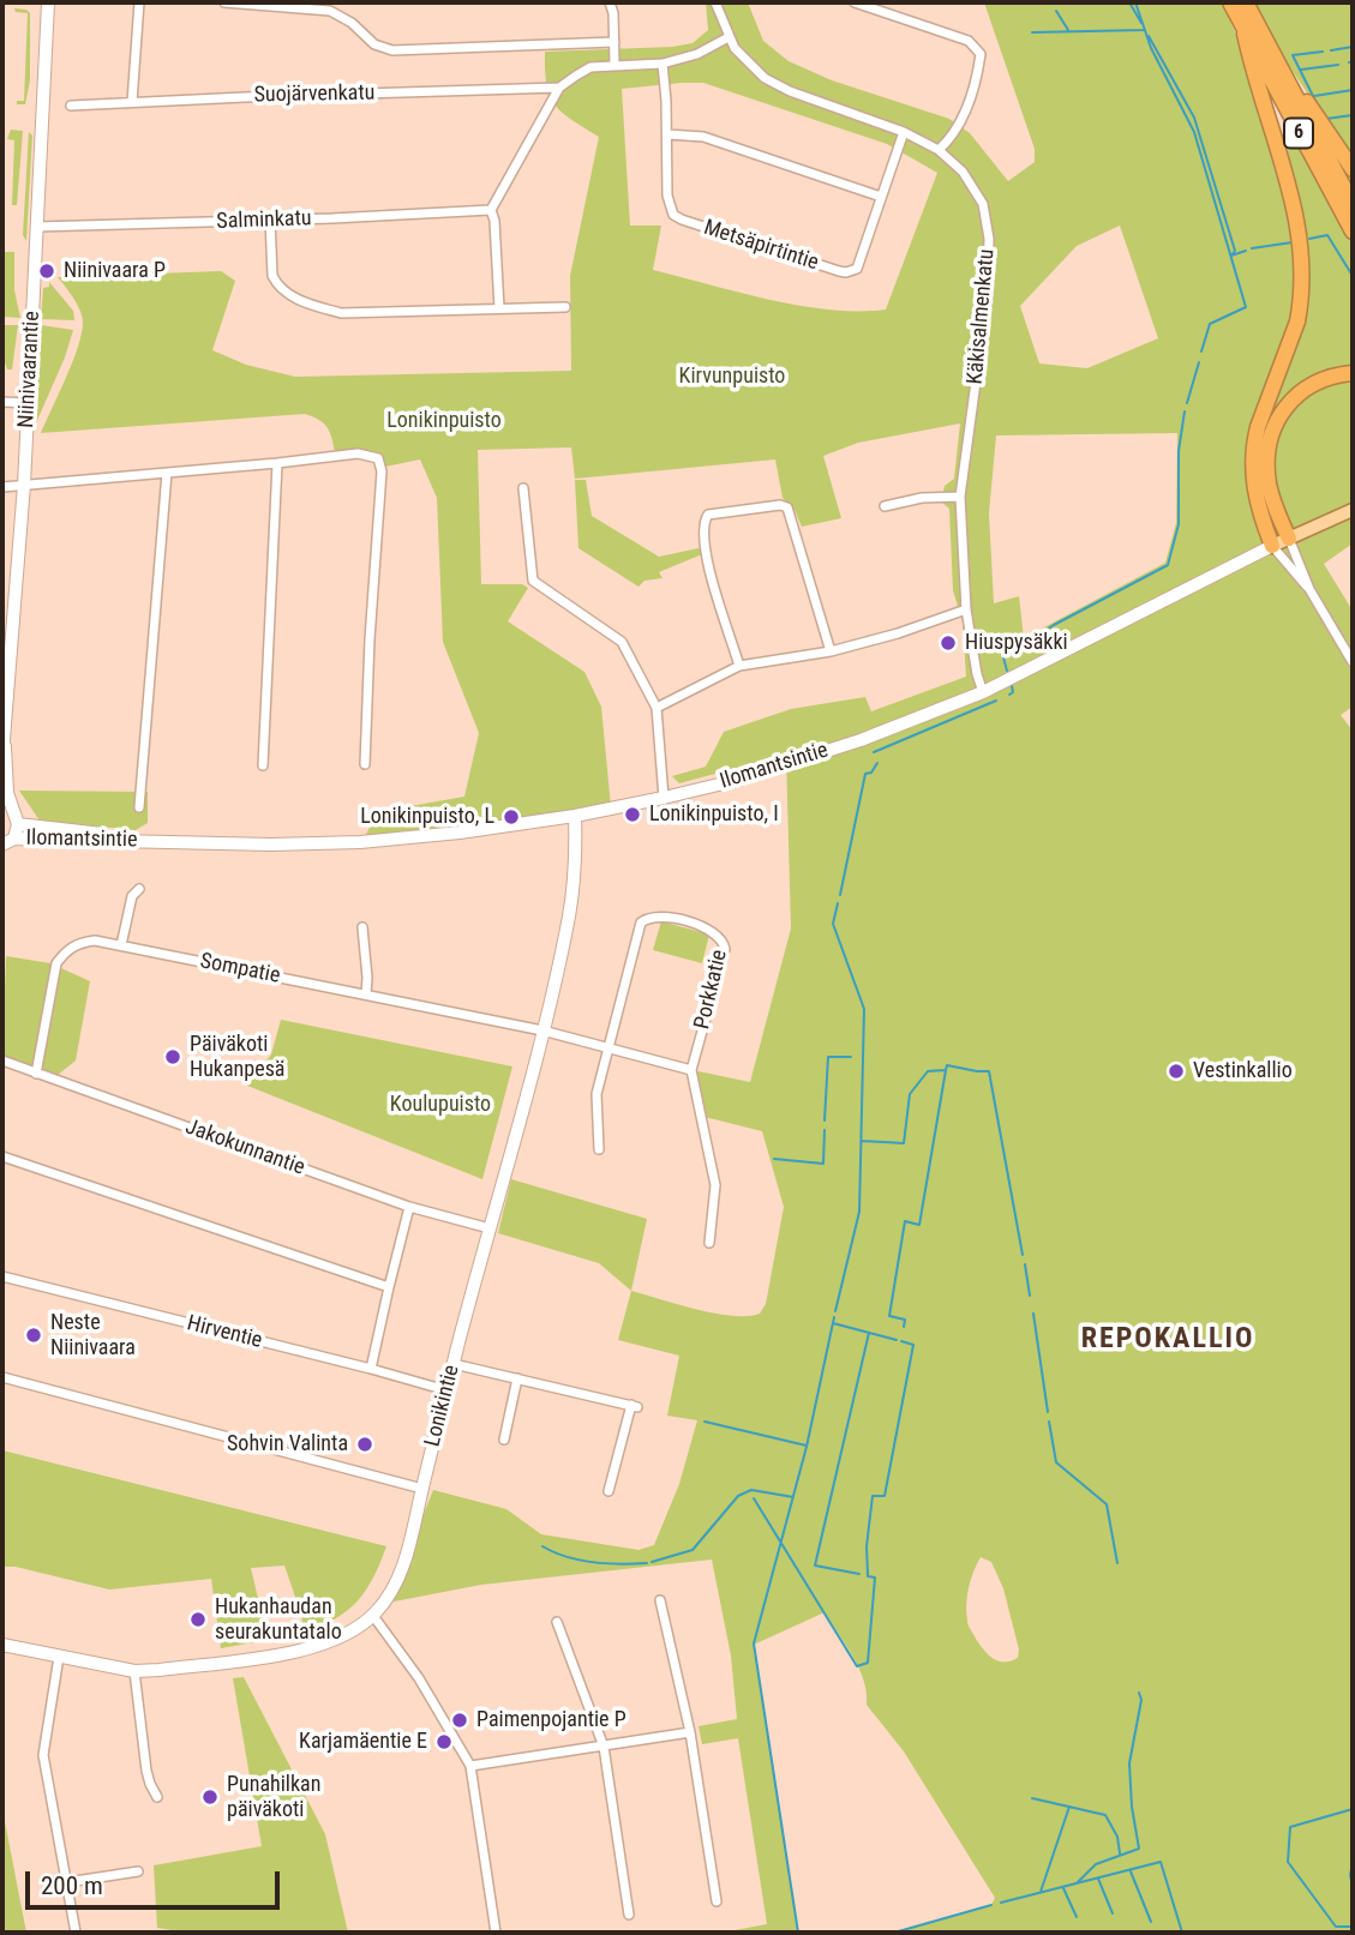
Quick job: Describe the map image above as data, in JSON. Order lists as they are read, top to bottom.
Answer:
{
  "streets": {
    "highway": ["6"],
    "main road": ["Niinivaarantie", "Ilomantsintie", "Lonikintie"],
    "street": [
      "Suojärvenkatu",
      "Salminkatu",
      "Metsäpirtintie",
      "Käkisalmenkatu",
      "Sompatie",
      "Porkkatie",
      "Jakokunnantie",
      "Hirventie"
    ]
  },
  "crossings": [
    ["Salminkatu", "Niinivaarantie"],
    ["Metsäpirtintie", "Käkisalmenkatu"],
    ["Käkisalmenkatu", "Ilomantsintie"],
    ["Niinivaarantie", "Ilomantsintie"],
    ["Ilomantsintie", "Lonikintie"],
    ["Sompatie", "Jakokunnantie"],
    ["Sompatie", "Lonikintie"],
    ["Jakokunnantie", "Lonikintie"],
    ["Hirventie", "Lonikintie"]
  ],
  "districts": ["REPOKALLIO"],
  "parks": ["Kirvunpuisto", "Lonikinpuisto", "Koulupuisto"],
  "places": [
    "Niinivaara P",
    "Hiuspysäkki",
    "Lonikinpuisto, I",
    "Lonikinpuisto, L",
    "Päiväkoti Hukanpesä",
    "Vestinkallio",
    "Neste Niinivaara",
    "Sohvin Valinta",
    "Hukanhaudan seurakuntatalo",
    "Paimenpojantie P",
    "Karjamäentie E",
    "Punahilkan päiväkoti"
  ],
  "scale_bar": "200 m"
}
